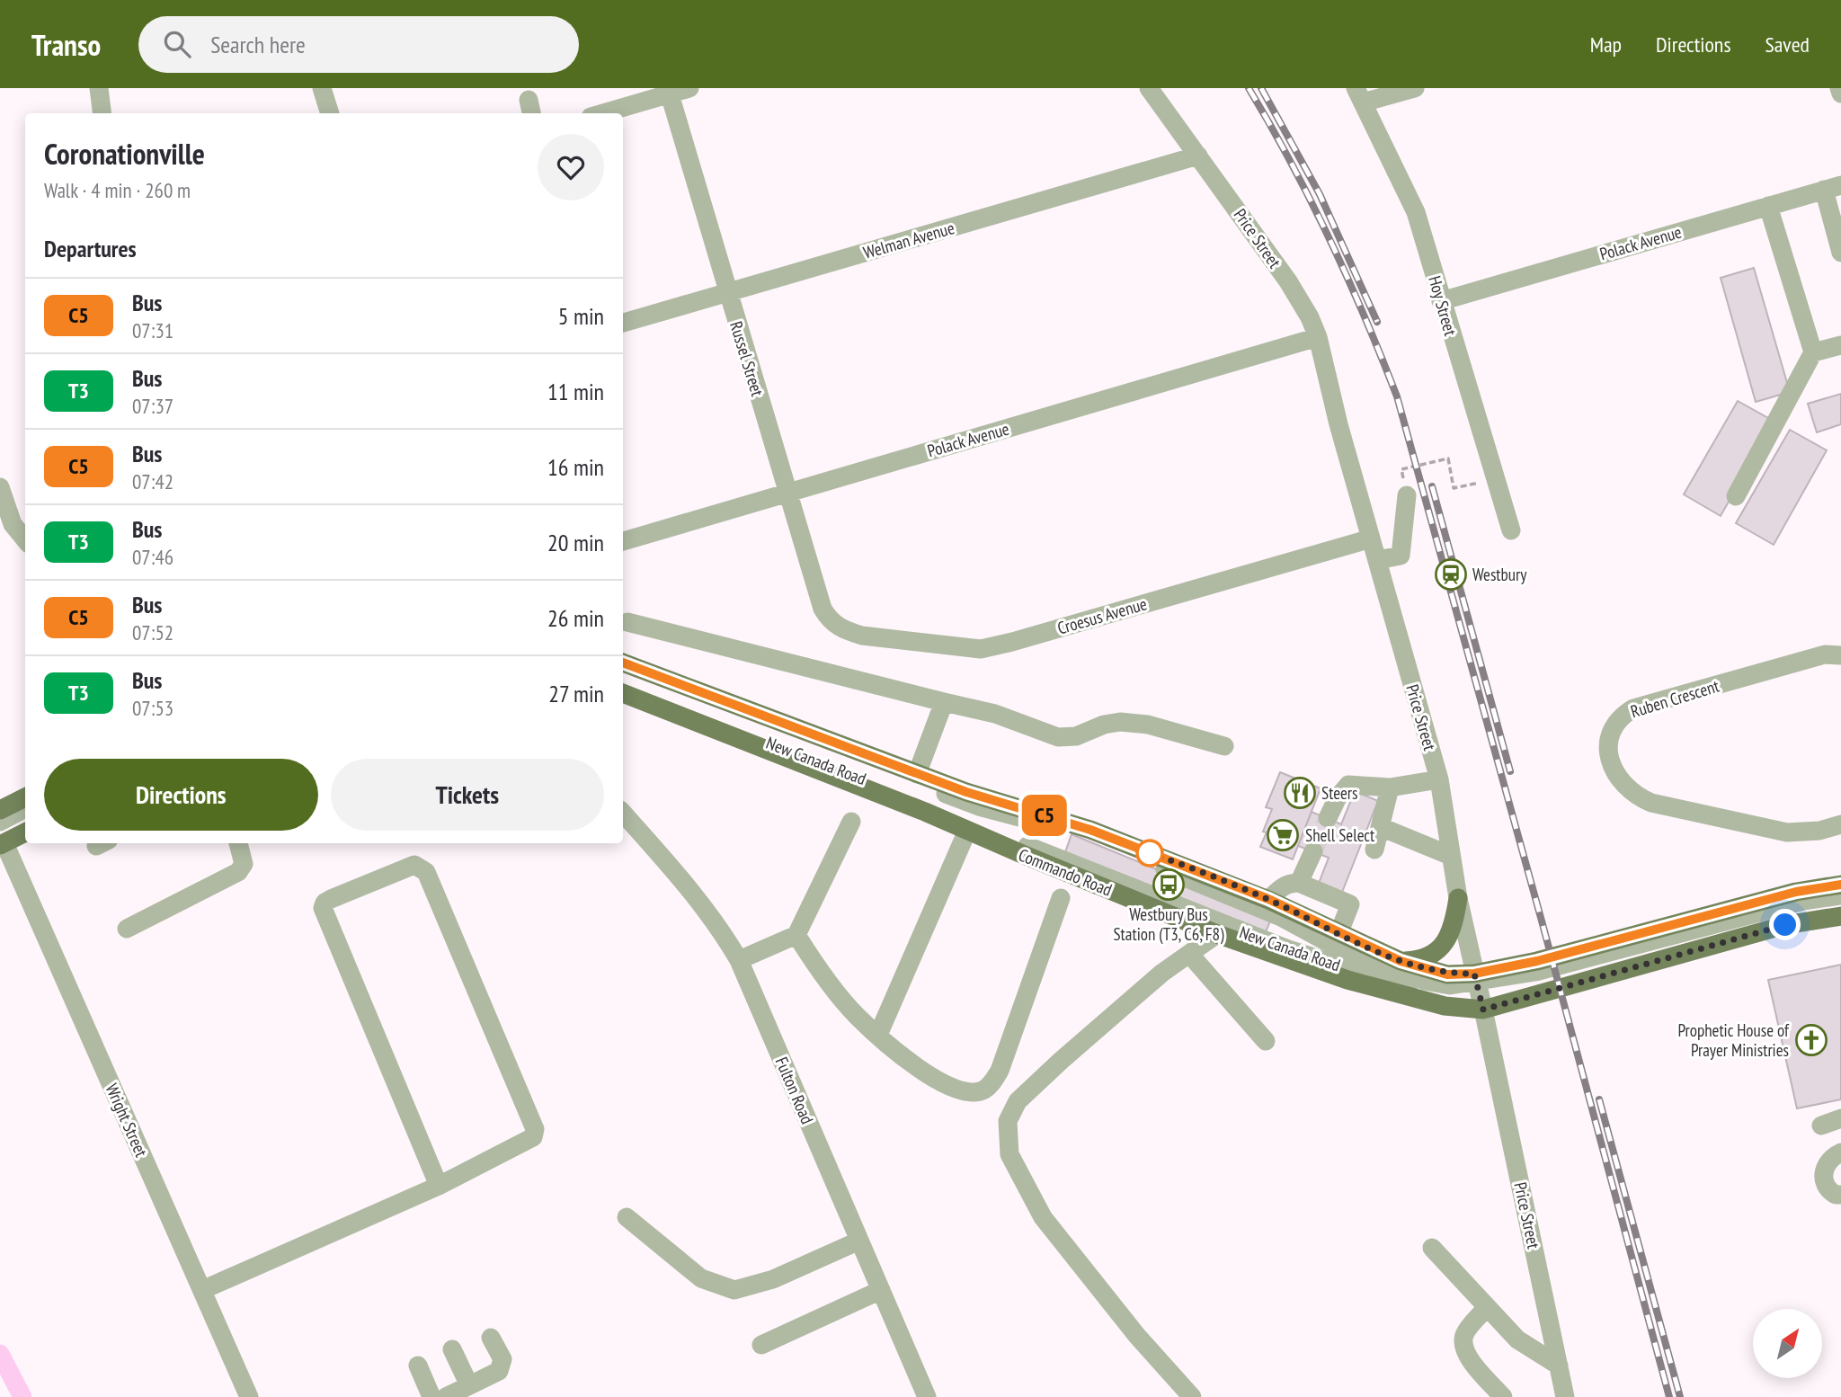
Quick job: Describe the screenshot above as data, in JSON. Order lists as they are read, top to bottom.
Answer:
{
  "streets": {
    "main road": ["Commando Road"],
    "street": [
      "Price Street",
      "Welman Avenue",
      "Polack Avenue",
      "Hoy Street",
      "Russel Street",
      "Croesus Avenue",
      "Ruben Crescent",
      "New Canada Road",
      "Fulton Road",
      "Wright Street"
    ]
  },
  "crossings": [
    ["Price Street", "Welman Avenue"],
    ["Price Street", "Polack Avenue"],
    ["Price Street", "Croesus Avenue"],
    ["Price Street", "New Canada Road"],
    ["Price Street", "Commando Road"],
    ["Welman Avenue", "Russel Street"],
    ["Polack Avenue", "Hoy Street"],
    ["Polack Avenue", "Russel Street"],
    ["Russel Street", "Croesus Avenue"],
    ["New Canada Road", "Commando Road"]
  ],
  "places": {
    "station": ["Westbury"],
    "restaurant": ["Steers"],
    "supermarket": ["Shell Select"],
    "bus stop": ["Westbury Bus Station (T3, C6, F8)"],
    "church": ["Prophetic House of Prayer Ministries"]
  },
  "lines": ["bus line C5"],
  "north": "top right",
  "page": {
    "header": "Transo",
    "search": "Search here",
    "nav": ["Map", "Directions", "Saved"],
    "on_map": "C5",
    "heading": [
      ["Coronationville", "Walk · 4 min · 260 m"],
      "Departures"
    ],
    "list": [
      {
        "mark": "C5",
        "name": "Bus",
        "note": "07:31",
        "value": "5 min"
      },
      {
        "mark": "T3",
        "name": "Bus",
        "note": "07:37",
        "value": "11 min"
      },
      {
        "mark": "C5",
        "name": "Bus",
        "note": "07:42",
        "value": "16 min"
      },
      {
        "mark": "T3",
        "name": "Bus",
        "note": "07:46",
        "value": "20 min"
      },
      {
        "mark": "C5",
        "name": "Bus",
        "note": "07:52",
        "value": "26 min"
      },
      {
        "mark": "T3",
        "name": "Bus",
        "note": "07:53",
        "value": "27 min"
      }
    ],
    "buttons": ["Directions", "Tickets"]
  }
}
